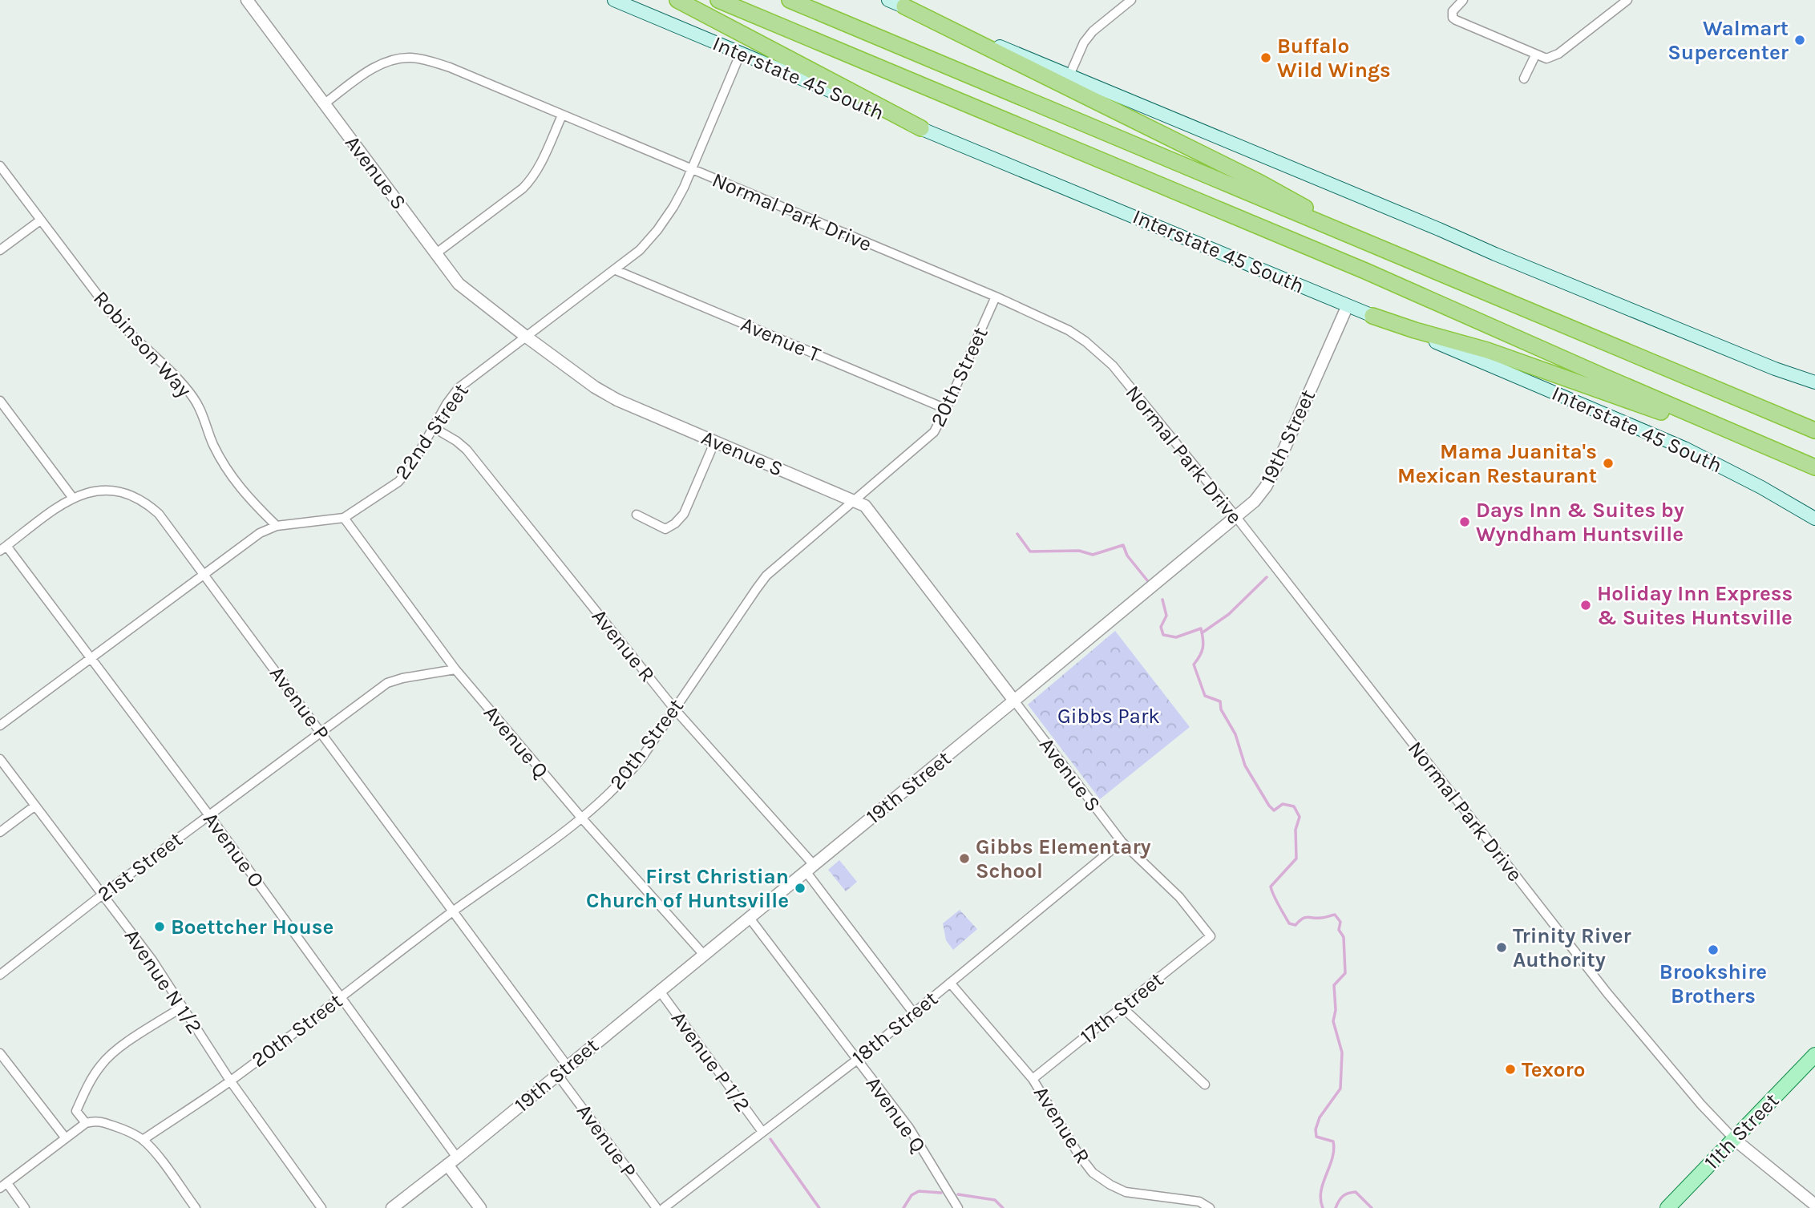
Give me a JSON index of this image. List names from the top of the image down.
{
  "streets": {
    "main road": ["Interstate 45 South", "11th Street"],
    "street": [
      "Avenue S",
      "Normal Park Drive",
      "Avenue T",
      "Robinson Way",
      "20th Street",
      "22nd Street",
      "19th Street",
      "Avenue R",
      "Avenue P",
      "Avenue Q",
      "Avenue O",
      "21st Street",
      "Avenue N 1/2",
      "17th Street",
      "18th Street",
      "Avenue P 1/2"
    ]
  },
  "crossings": [
    ["Interstate 45 South", "22nd Street"],
    ["Interstate 45 South", "19th Street"],
    ["Avenue S", "Normal Park Drive"],
    ["Avenue S", "20th Street"],
    ["Avenue S", "22nd Street"],
    ["Avenue S", "19th Street"],
    ["Avenue S", "17th Street"],
    ["Avenue S", "18th Street"],
    ["Normal Park Drive", "20th Street"],
    ["Normal Park Drive", "22nd Street"],
    ["Normal Park Drive", "19th Street"],
    ["Normal Park Drive", "11th Street"],
    ["Avenue T", "20th Street"],
    ["Avenue T", "22nd Street"],
    ["Robinson Way", "22nd Street"],
    ["20th Street", "Avenue R"],
    ["20th Street", "Avenue P"],
    ["20th Street", "Avenue Q"],
    ["20th Street", "Avenue O"],
    ["20th Street", "Avenue N 1/2"],
    ["22nd Street", "Avenue R"],
    ["22nd Street", "Avenue P"],
    ["22nd Street", "Avenue Q"],
    ["22nd Street", "Avenue O"],
    ["19th Street", "Avenue R"],
    ["19th Street", "Avenue P"],
    ["19th Street", "Avenue Q"],
    ["19th Street", "Avenue O"],
    ["19th Street", "Avenue P 1/2"],
    ["Avenue R", "17th Street"],
    ["Avenue R", "18th Street"],
    ["Avenue P", "21st Street"],
    ["Avenue Q", "21st Street"],
    ["Avenue Q", "18th Street"],
    ["Avenue O", "21st Street"],
    ["21st Street", "Avenue N 1/2"],
    ["18th Street", "Avenue P 1/2"]
  ],
  "parks": ["Gibbs Park"],
  "places": [
    "Walmart Supercenter",
    "Buffalo Wild Wings",
    "Mama Juanita's Mexican Restaurant",
    "Days Inn & Suites by Wyndham Huntsville",
    "Holiday Inn Express & Suites Huntsville",
    "Gibbs Elementary School",
    "First Christian Church of Huntsville",
    "Boettcher House",
    "Trinity River Authority",
    "Brookshire Brothers",
    "Texoro"
  ]
}
